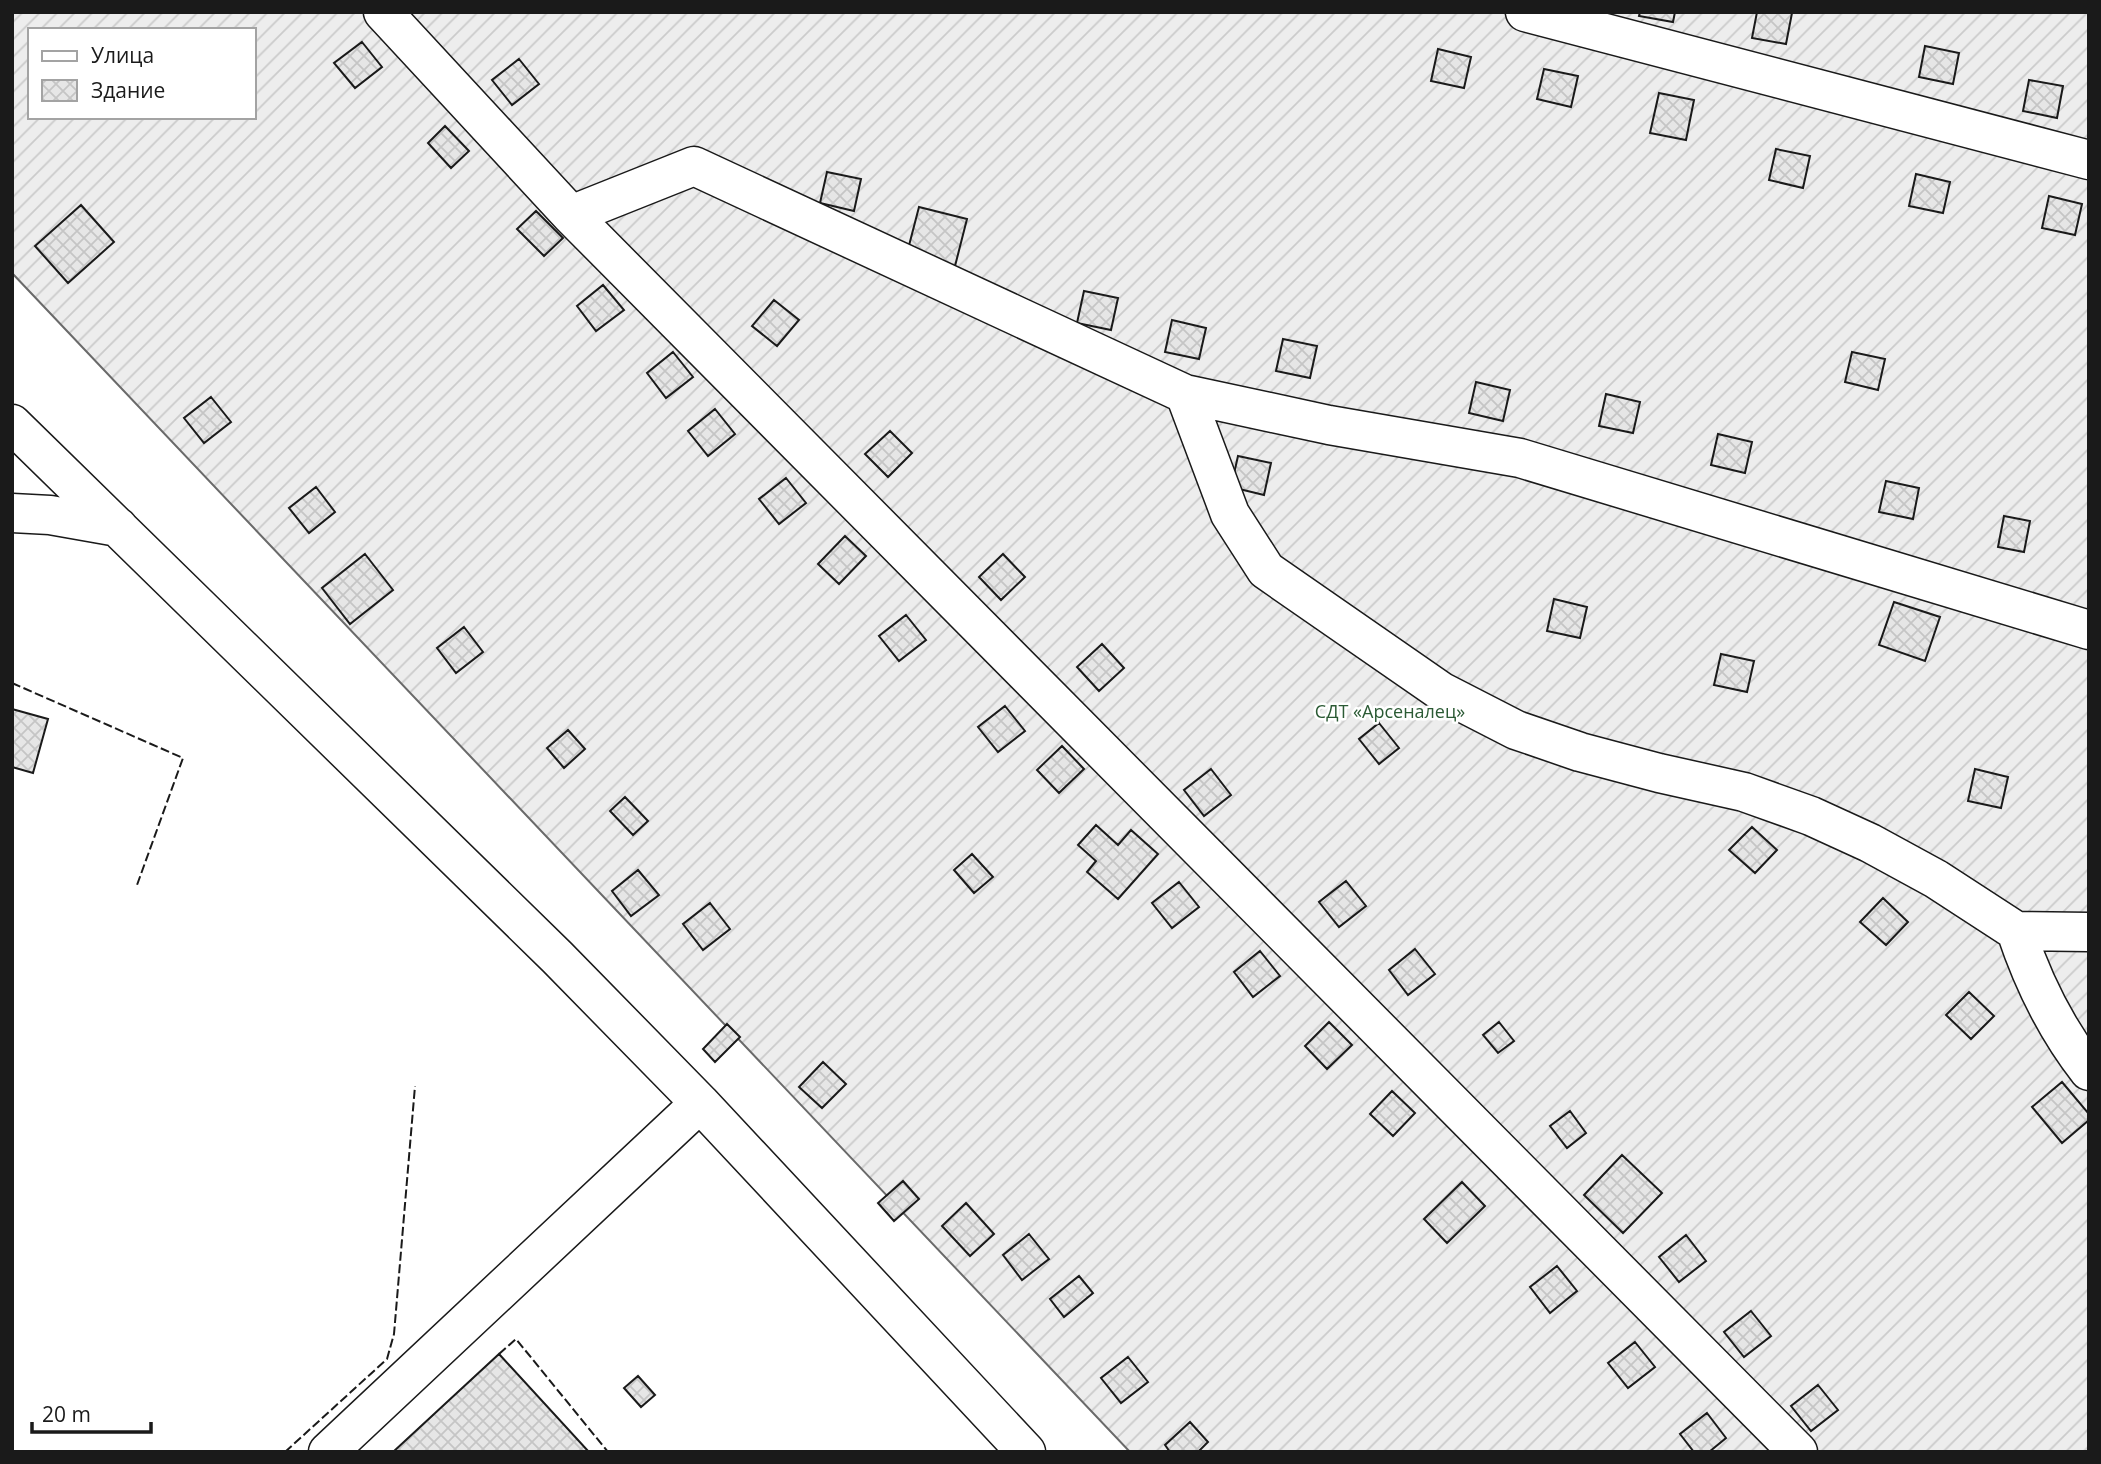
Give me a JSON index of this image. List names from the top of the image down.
{
  "parks": ["СДТ «Арсеналец»"],
  "legend": ["Улица", "Здание"],
  "scale_bar": "20 m"
}
